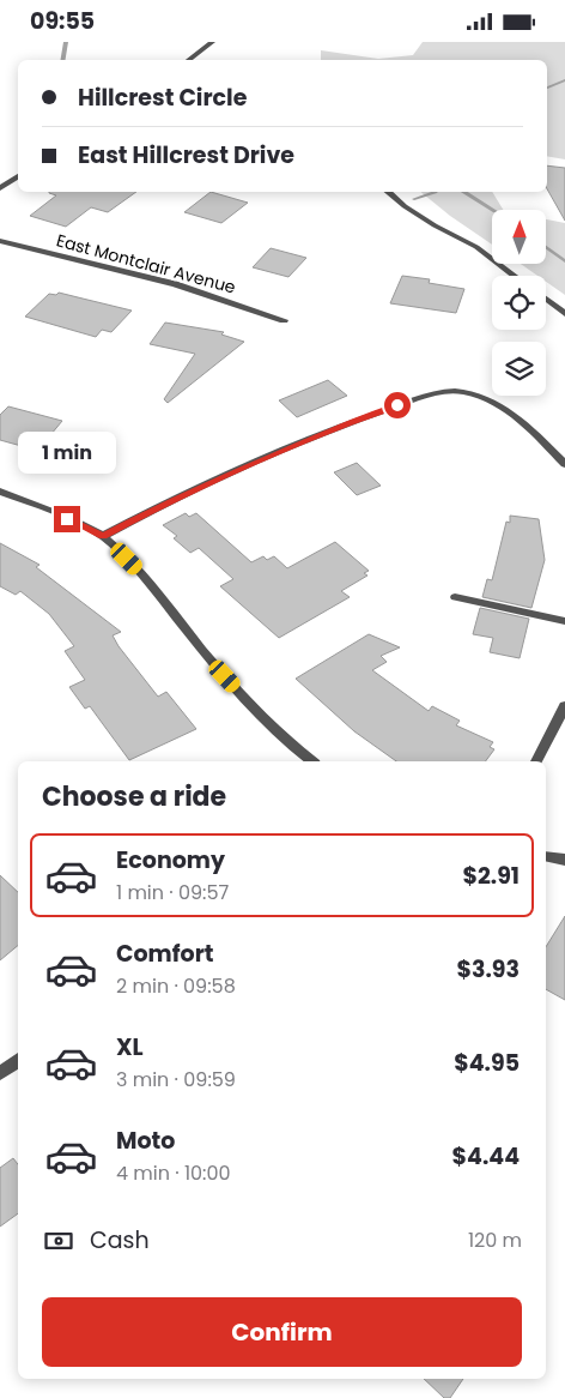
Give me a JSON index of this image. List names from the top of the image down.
{
  "streets": {
    "street": ["East Montclair Avenue"]
  },
  "north": "top",
  "page": {
    "status": "09:55",
    "banner": ["Hillcrest Circle", "East Hillcrest Drive"],
    "bubble": "1 min",
    "heading": "Choose a ride",
    "list": [
      {
        "name": "Economy",
        "note": "1 min · 09:57",
        "value": "$2.91"
      },
      {
        "name": "Comfort",
        "note": "2 min · 09:58",
        "value": "$3.93"
      },
      {
        "name": "XL",
        "note": "3 min · 09:59",
        "value": "$4.95"
      },
      {
        "name": "Moto",
        "note": "4 min · 10:00",
        "value": "$4.44"
      }
    ],
    "pay": ["Cash", "120 m"],
    "buttons": "Confirm"
  }
}
